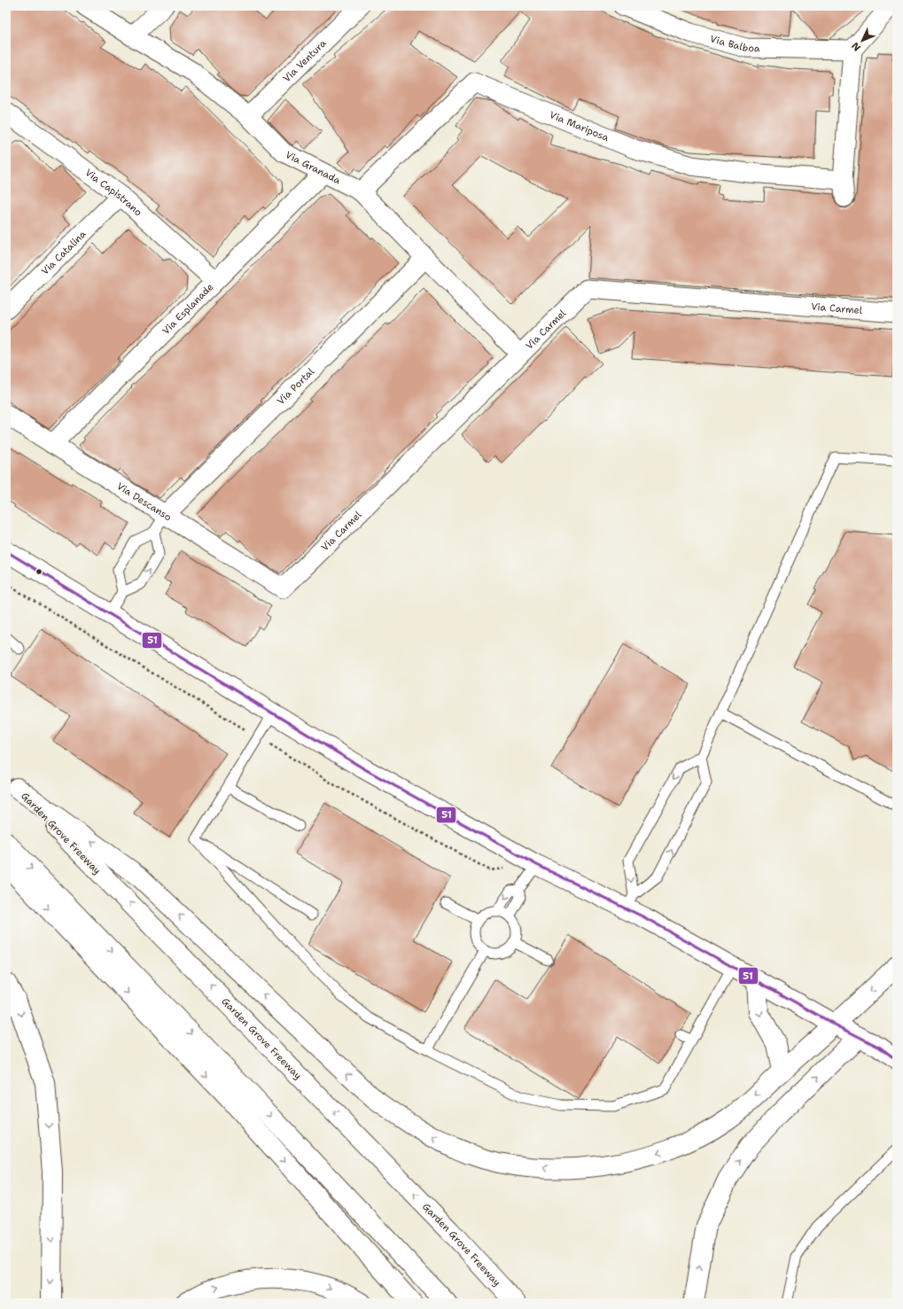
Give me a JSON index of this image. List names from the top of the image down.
{
  "streets": {
    "main road": ["Garden Grove Freeway"],
    "street": [
      "Via Balboa",
      "Via Ventura",
      "Via Mariposa",
      "Via Granada",
      "Via Capistrano",
      "Via Catalina",
      "Via Esplanade",
      "Via Carmel",
      "Via Portal",
      "Via Descanso"
    ]
  },
  "crossings": [
    ["Via Balboa", "Via Mariposa"],
    ["Via Ventura", "Via Granada"],
    ["Via Mariposa", "Via Granada"],
    ["Via Granada", "Via Esplanade"],
    ["Via Granada", "Via Carmel"],
    ["Via Granada", "Via Portal"],
    ["Via Capistrano", "Via Catalina"],
    ["Via Capistrano", "Via Esplanade"],
    ["Via Esplanade", "Via Descanso"],
    ["Via Carmel", "Via Descanso"],
    ["Via Portal", "Via Descanso"]
  ],
  "lines": ["transit line 51"],
  "north": "bottom left"
}
